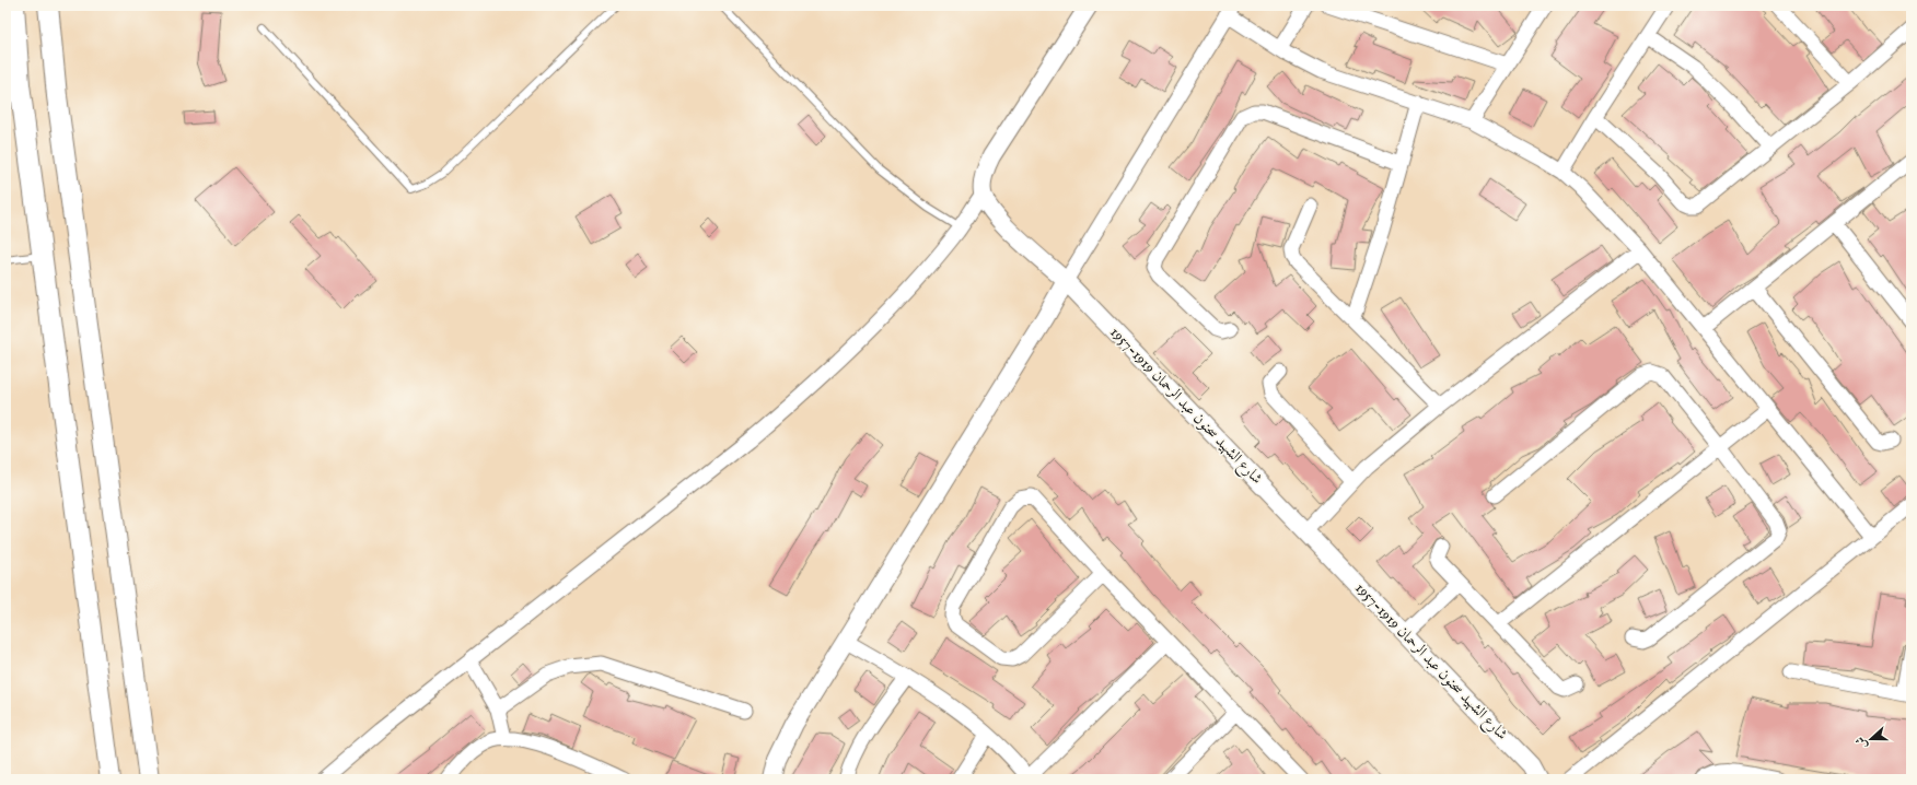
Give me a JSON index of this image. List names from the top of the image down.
{
  "streets": {
    "street": ["شارع الشهيد سحنون عبد الرحمان 1919-1957"]
  },
  "north": "left"
}
